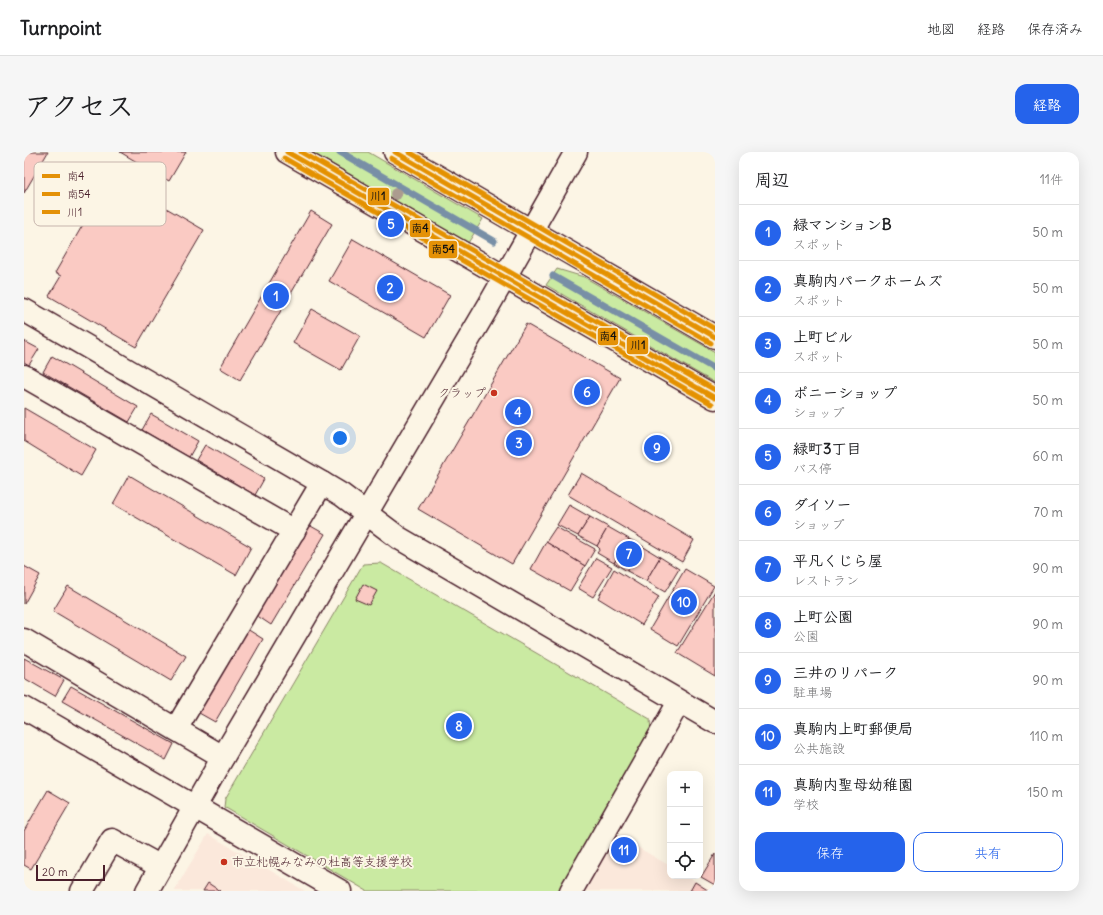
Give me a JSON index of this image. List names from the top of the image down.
{
  "places": ["クラップ", "市立札幌みなみの杜高等支援学校"],
  "lines": ["transit line 南4", "transit line 川1", "transit line 南54"],
  "legend": ["南4", "南54", "川1"],
  "scale_bar": "20 m",
  "page": {
    "header": "Turnpoint",
    "nav": ["地図", "経路", "保存済み"],
    "title": "アクセス",
    "buttons": [
      "経路",
      ["保存", "共有"]
    ],
    "heading": ["周辺", "11件"],
    "list": [
      {
        "mark": "1",
        "name": "緑マンションB",
        "note": "スポット",
        "value": "50 m"
      },
      {
        "mark": "2",
        "name": "真駒内パークホームズ",
        "note": "スポット",
        "value": "50 m"
      },
      {
        "mark": "3",
        "name": "上町ビル",
        "note": "スポット",
        "value": "50 m"
      },
      {
        "mark": "4",
        "name": "ポニーショップ",
        "note": "ショップ",
        "value": "50 m"
      },
      {
        "mark": "5",
        "name": "緑町3丁目",
        "note": "バス停",
        "value": "60 m"
      },
      {
        "mark": "6",
        "name": "ダイソー",
        "note": "ショップ",
        "value": "70 m"
      },
      {
        "mark": "7",
        "name": "平凡くじら屋",
        "note": "レストラン",
        "value": "90 m"
      },
      {
        "mark": "8",
        "name": "上町公園",
        "note": "公園",
        "value": "90 m"
      },
      {
        "mark": "9",
        "name": "三井のリパーク",
        "note": "駐車場",
        "value": "90 m"
      },
      {
        "mark": "10",
        "name": "真駒内上町郵便局",
        "note": "公共施設",
        "value": "110 m"
      },
      {
        "mark": "11",
        "name": "真駒内聖母幼稚園",
        "note": "学校",
        "value": "150 m"
      }
    ],
    "pins": [
      "5",
      "2",
      "1",
      "6",
      "4",
      "3",
      "9",
      "7",
      "10",
      "8",
      "11"
    ],
    "map_buttons": ["+", "−"],
    "scale": "20 m"
  }
}
